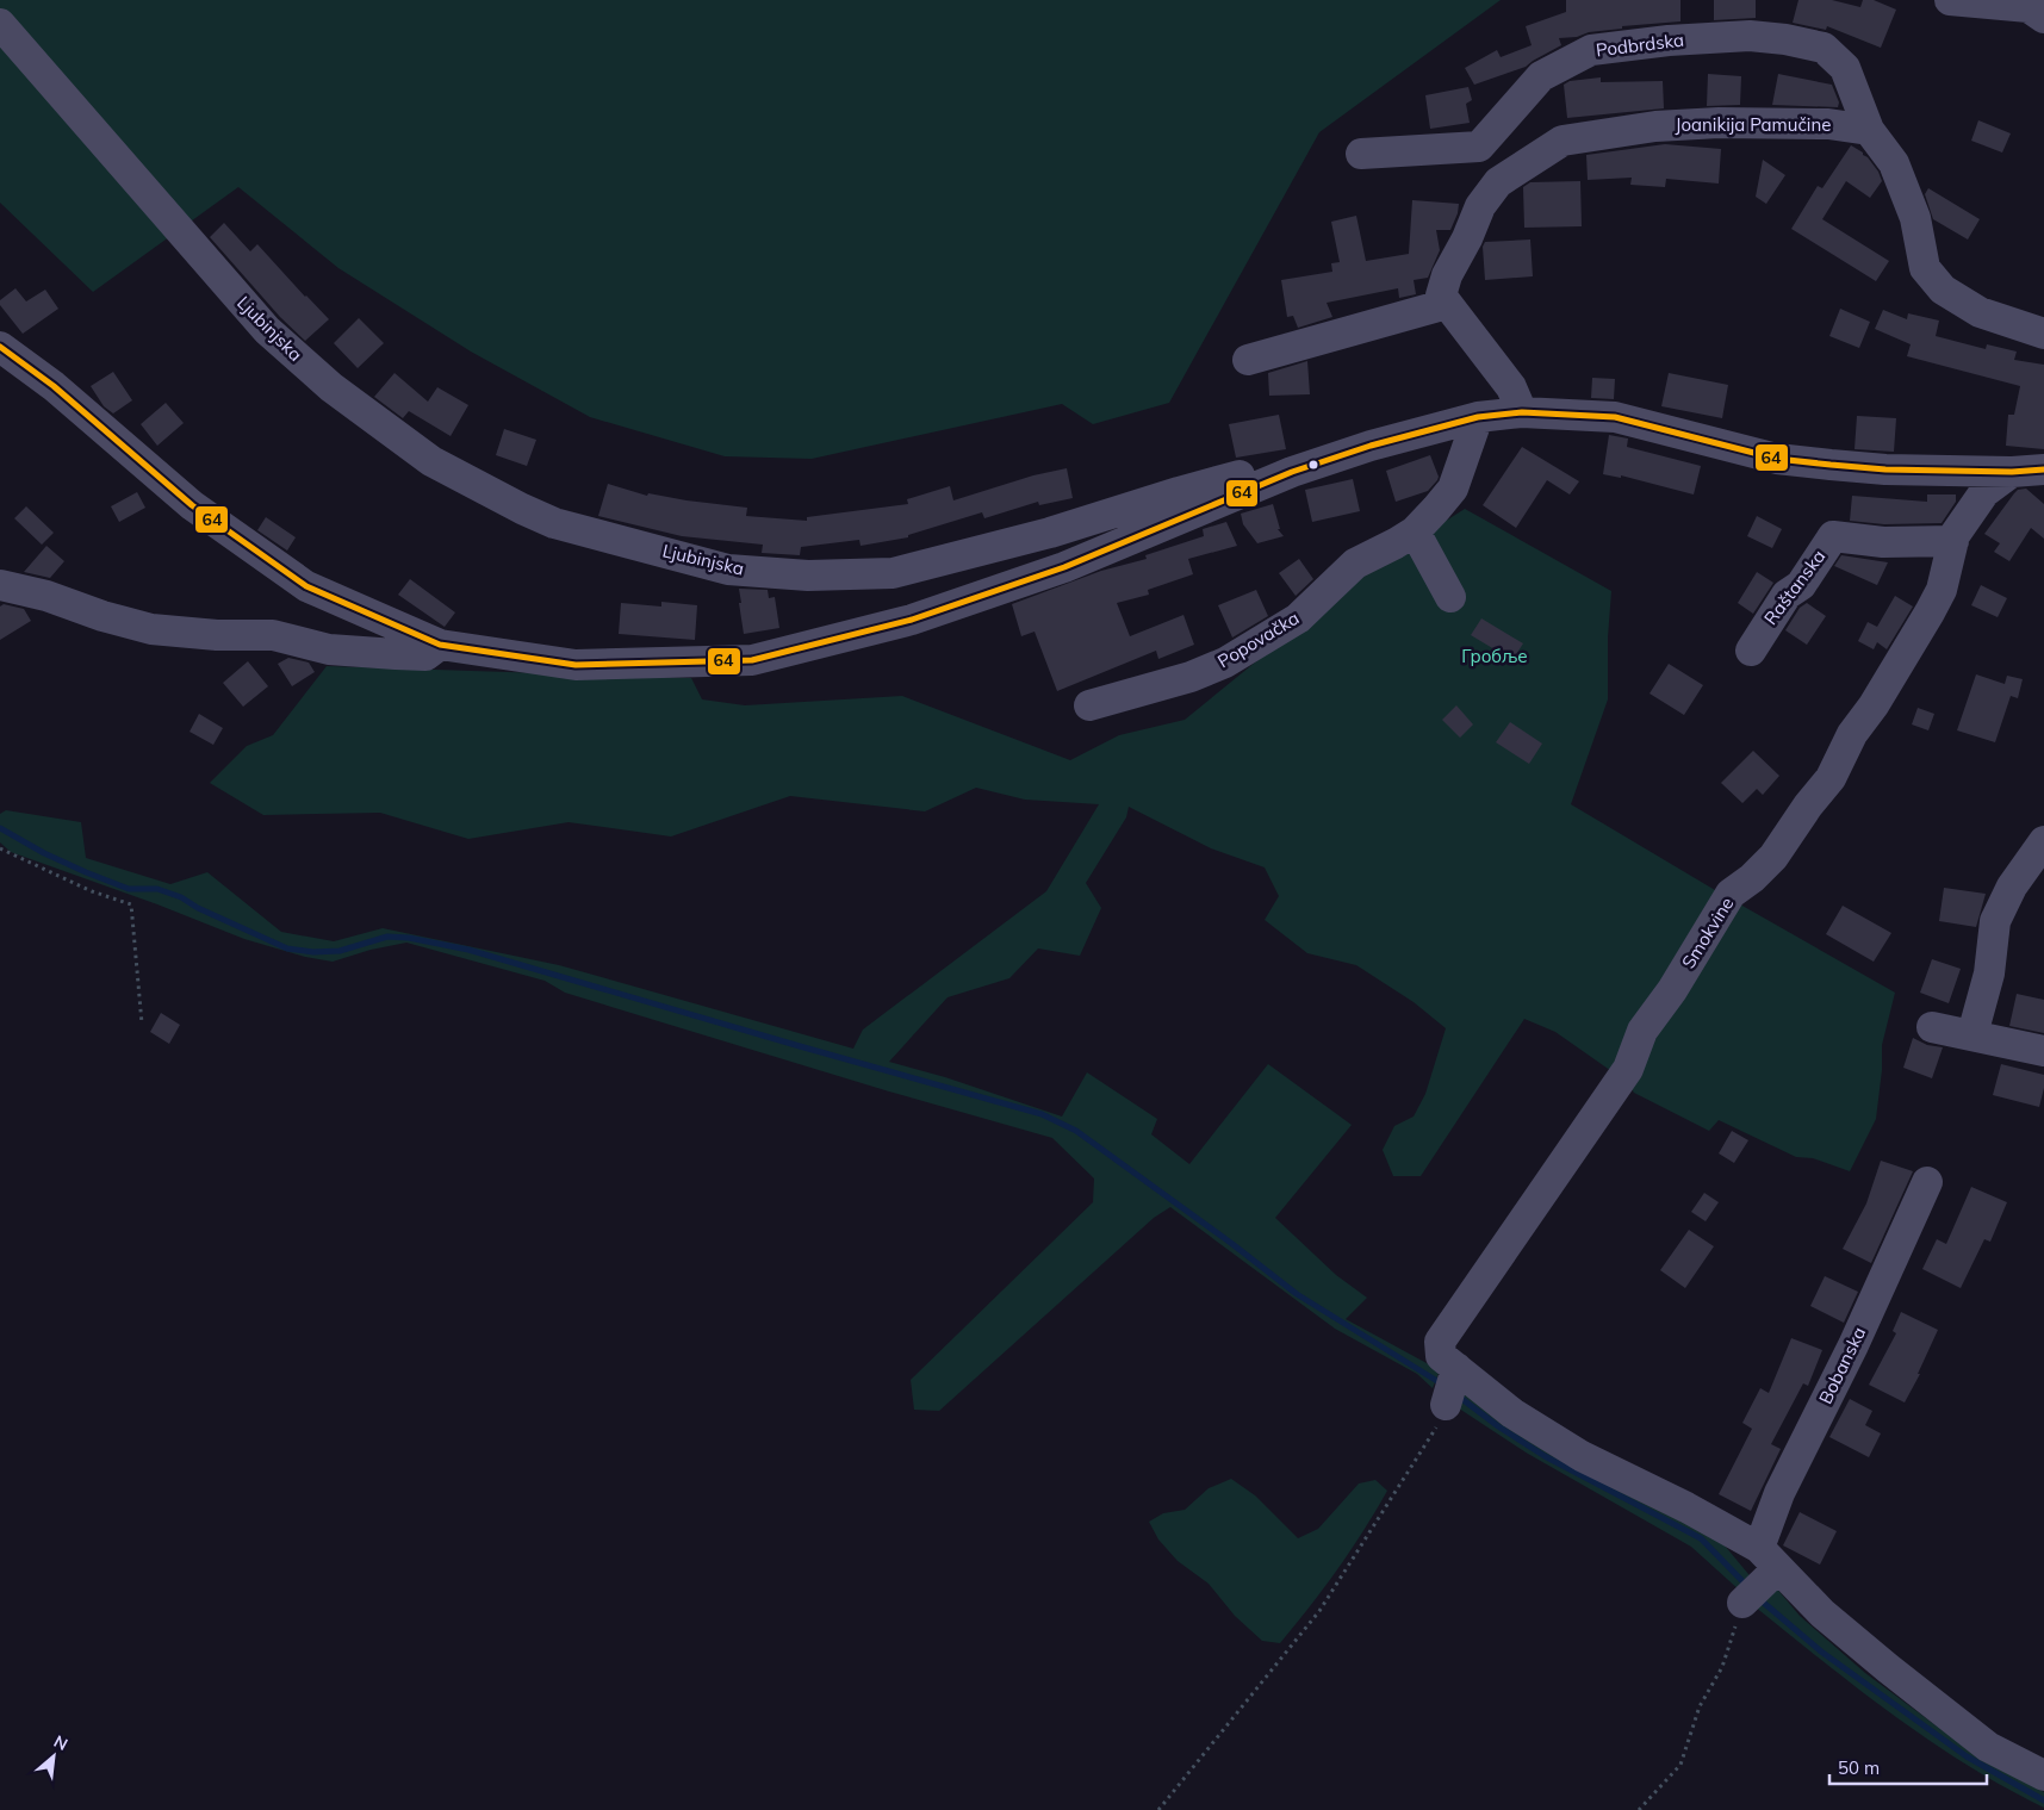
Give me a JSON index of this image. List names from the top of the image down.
{
  "streets": {
    "street": [
      "Podbrdska",
      "Joanikija Pamučine",
      "Ljubinjska",
      "Raštanska",
      "Popovačka",
      "Smokvine",
      "Bobanska"
    ]
  },
  "crossings": [
    ["Podbrdska", "Joanikija Pamučine"],
    ["Raštanska", "Smokvine"]
  ],
  "parks": ["Гробље"],
  "lines": ["transit line 64"],
  "scale_bar": "50 m",
  "north": "top right"
}
